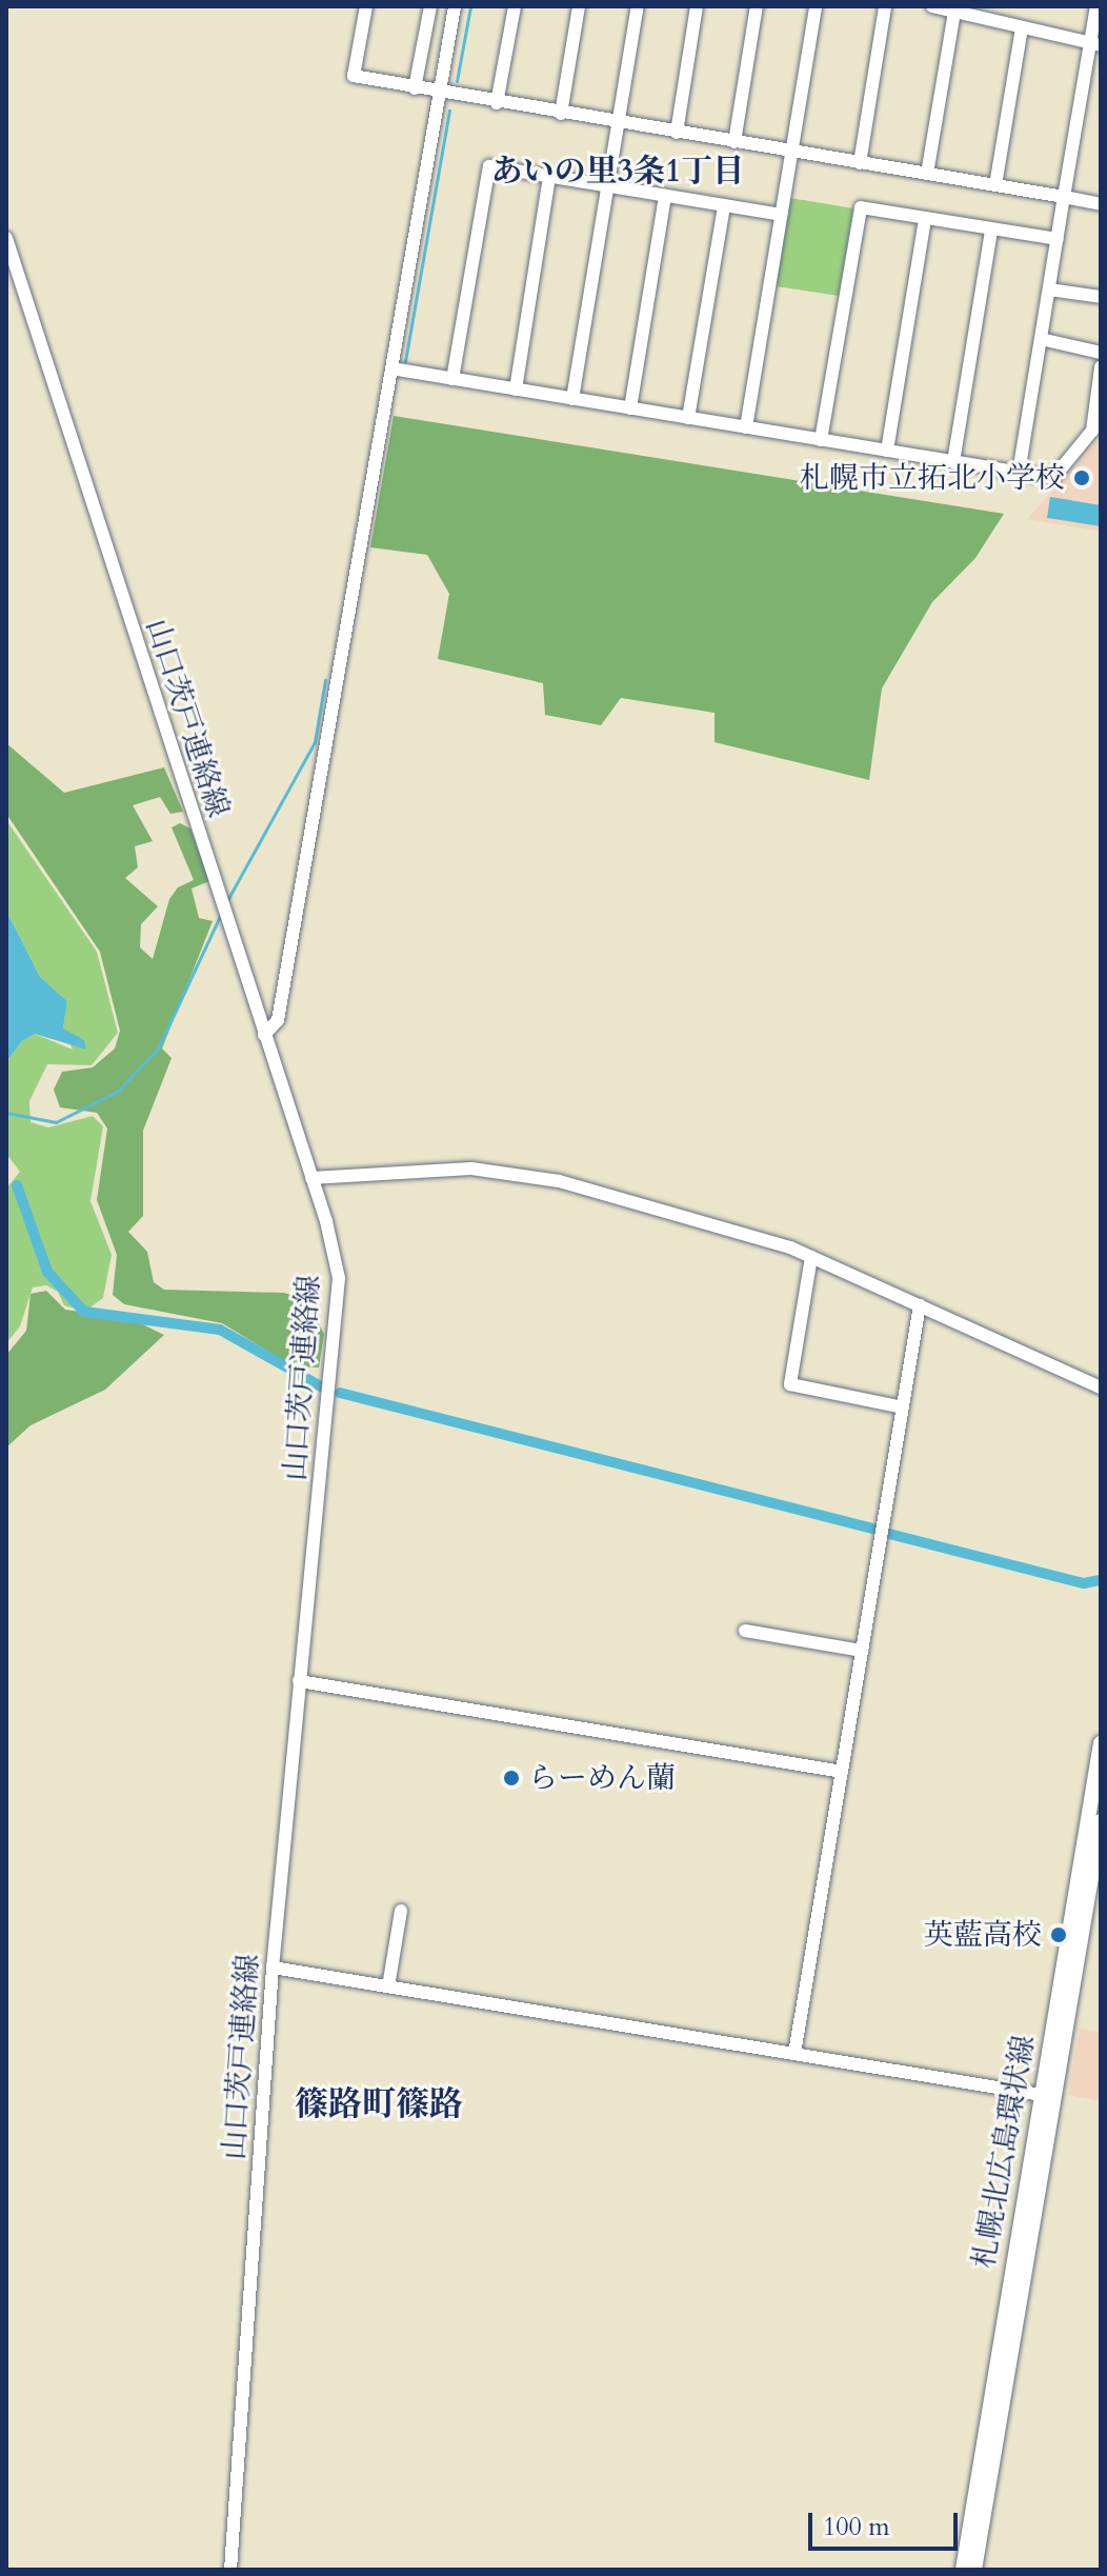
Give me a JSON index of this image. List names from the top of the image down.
{
  "streets": {
    "main road": ["札幌北広島環状線"],
    "street": ["山口茨戸連絡線"]
  },
  "districts": ["あいの里3条1丁目", "篠路町篠路"],
  "places": ["札幌市立拓北小学校", "らーめん蘭", "英藍高校"],
  "scale_bar": "100 m"
}
